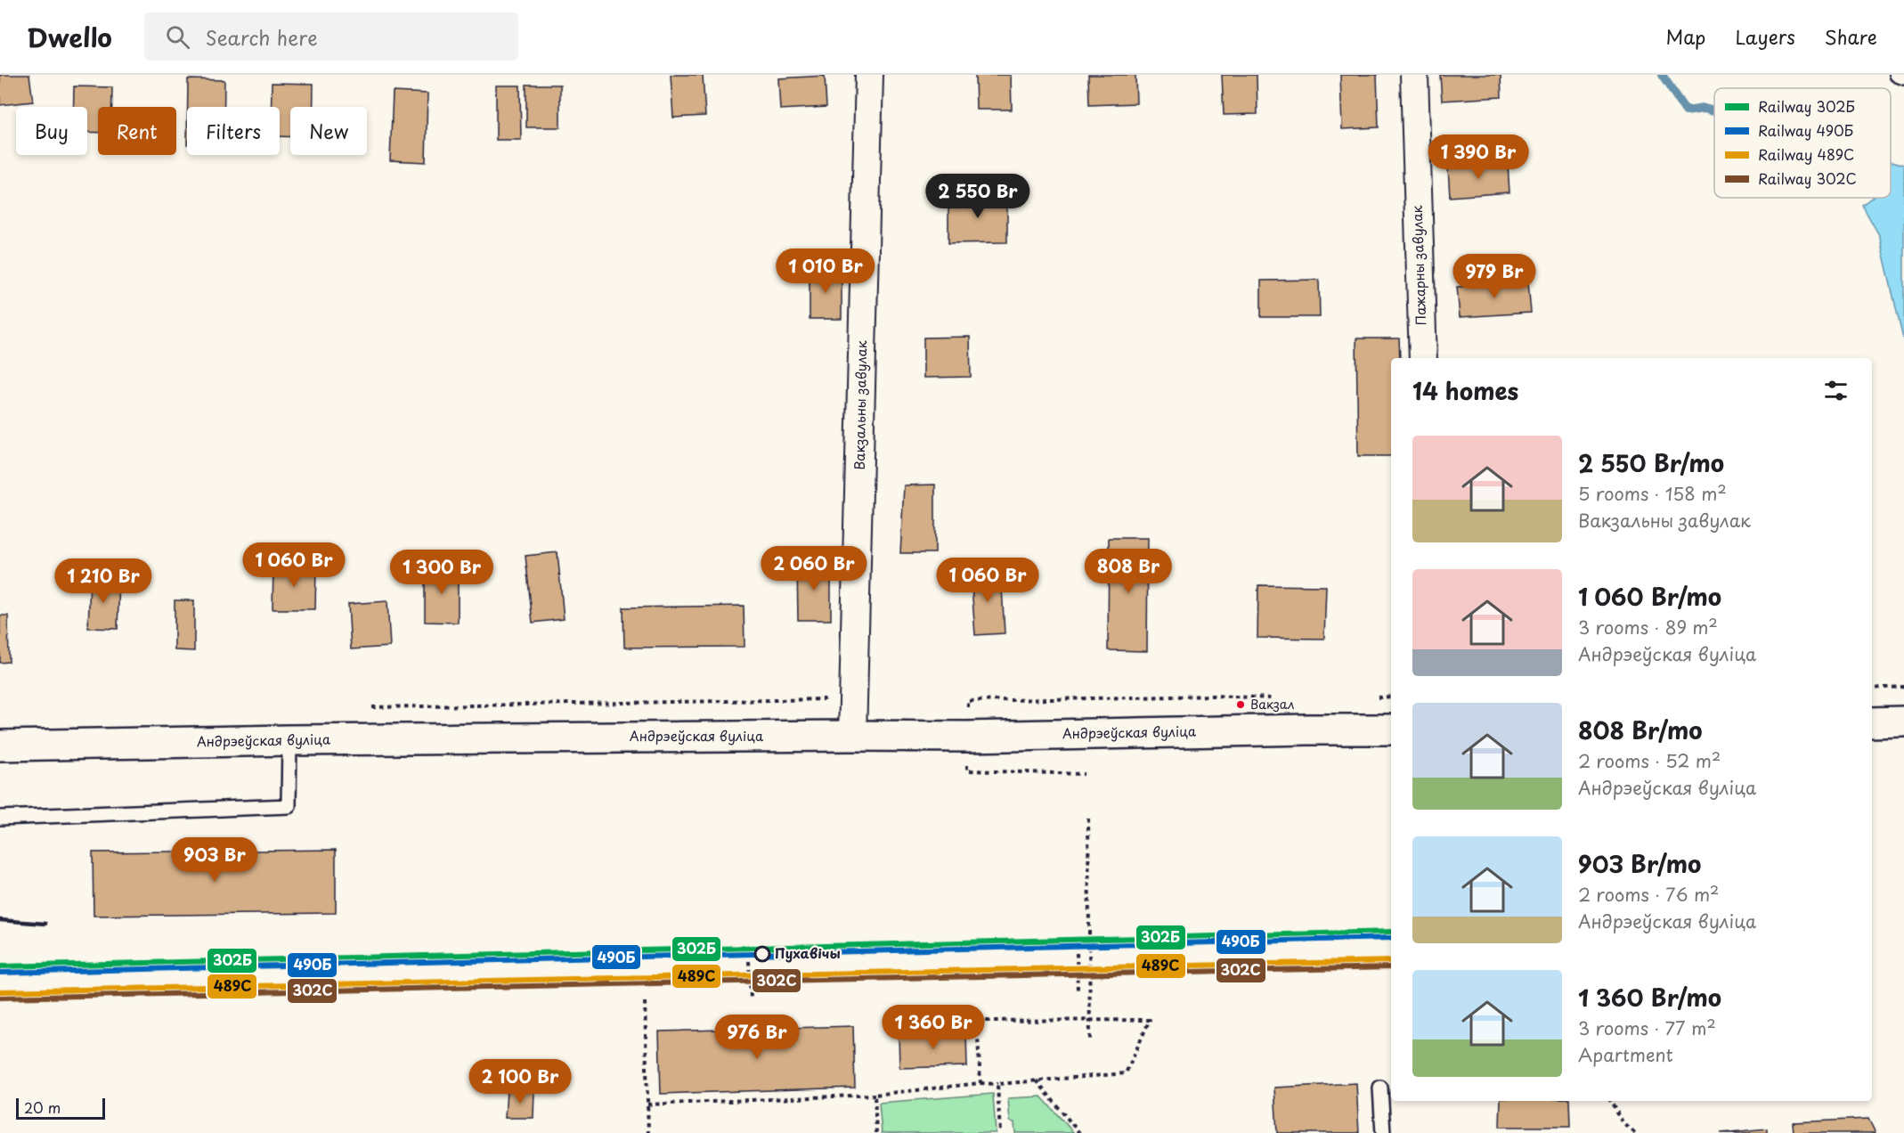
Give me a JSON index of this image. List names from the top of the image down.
{
  "streets": {
    "main road": ["Андрэеўская вуліца"],
    "street": ["Пажарны завулак", "Вакзальны завулак"]
  },
  "crossings": [
    ["Вакзальны завулак", "Андрэеўская вуліца"]
  ],
  "places": ["Вакзал", "Пухавічы"],
  "lines": [
    "rail line 302Б",
    "rail line 490Б",
    "rail line 489С",
    "rail line 302С"
  ],
  "legend": [
    "Railway 302Б",
    "Railway 490Б",
    "Railway 489С",
    "Railway 302С"
  ],
  "scale_bar": "20 m",
  "page": {
    "header": "Dwello",
    "search": "Search here",
    "nav": ["Map", "Layers", "Share"],
    "chip": [
      "Buy",
      "Rent",
      "Filters",
      "New"
    ],
    "price": [
      "1 390 Br",
      "2 550 Br",
      "1 010 Br",
      "979 Br",
      "1 060 Br",
      "2 060 Br",
      "808 Br",
      "1 300 Br",
      "1 060 Br",
      "1 210 Br",
      "903 Br",
      "1 360 Br",
      "976 Br",
      "2 100 Br"
    ],
    "heading": "14 homes",
    "list": [
      {
        "name": "2 550 Br/mo",
        "note": "5 rooms · 158 m² · Вакзальны завулак"
      },
      {
        "name": "1 060 Br/mo",
        "note": "3 rooms · 89 m² · Андрэеўская вуліца"
      },
      {
        "name": "808 Br/mo",
        "note": "2 rooms · 52 m² · Андрэеўская вуліца"
      },
      {
        "name": "903 Br/mo",
        "note": "2 rooms · 76 m² · Андрэеўская вуліца"
      },
      {
        "name": "1 360 Br/mo",
        "note": "3 rooms · 77 m² · Apartment"
      }
    ],
    "scale": "20 m"
  }
}
